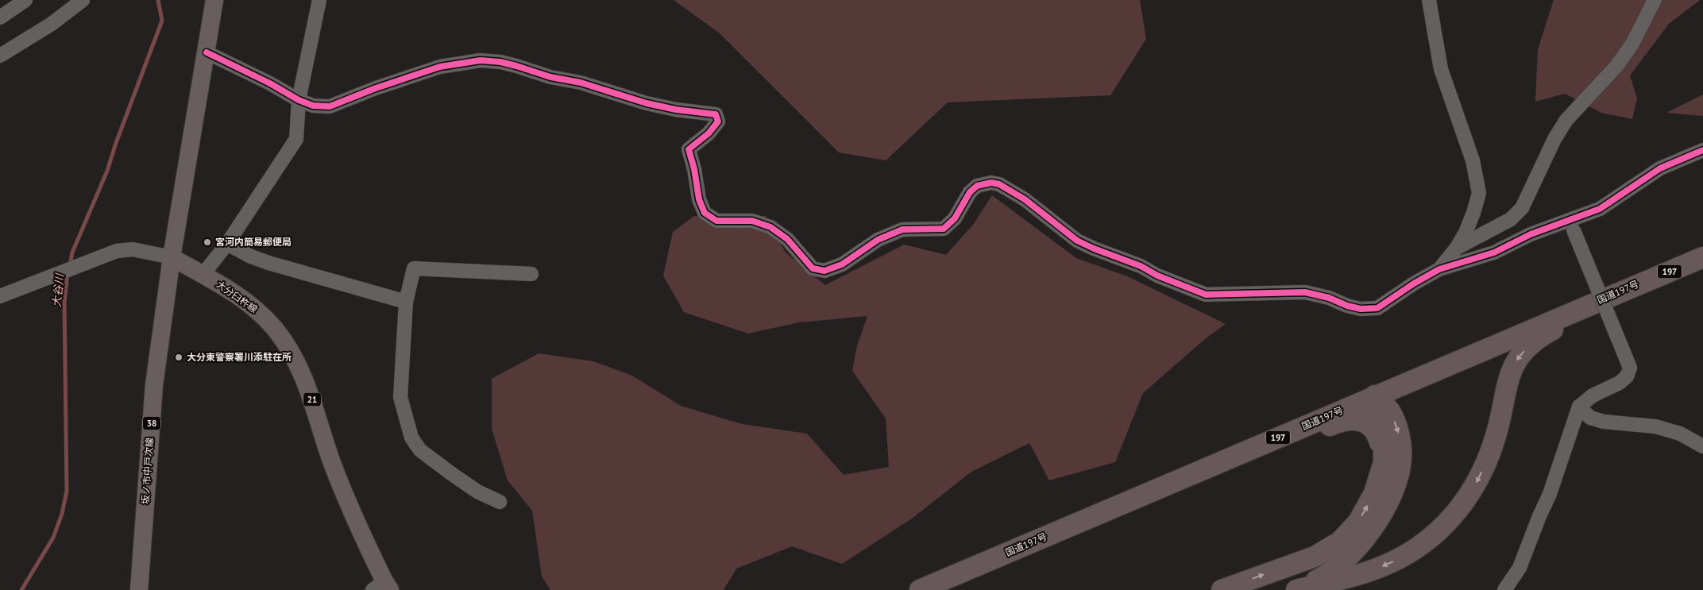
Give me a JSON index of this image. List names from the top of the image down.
{
  "streets": {
    "highway": ["197", "国道197号"],
    "main road": [
      "大分臼杵線",
      "21",
      "38",
      "坂ノ市中戸次線"
    ]
  },
  "crossings": [
    ["大分臼杵線", "坂ノ市中戸次線"]
  ],
  "water": ["大谷川"],
  "places": ["宮河内簡易郵便局", "大分東警察署川添駐在所"]
}
